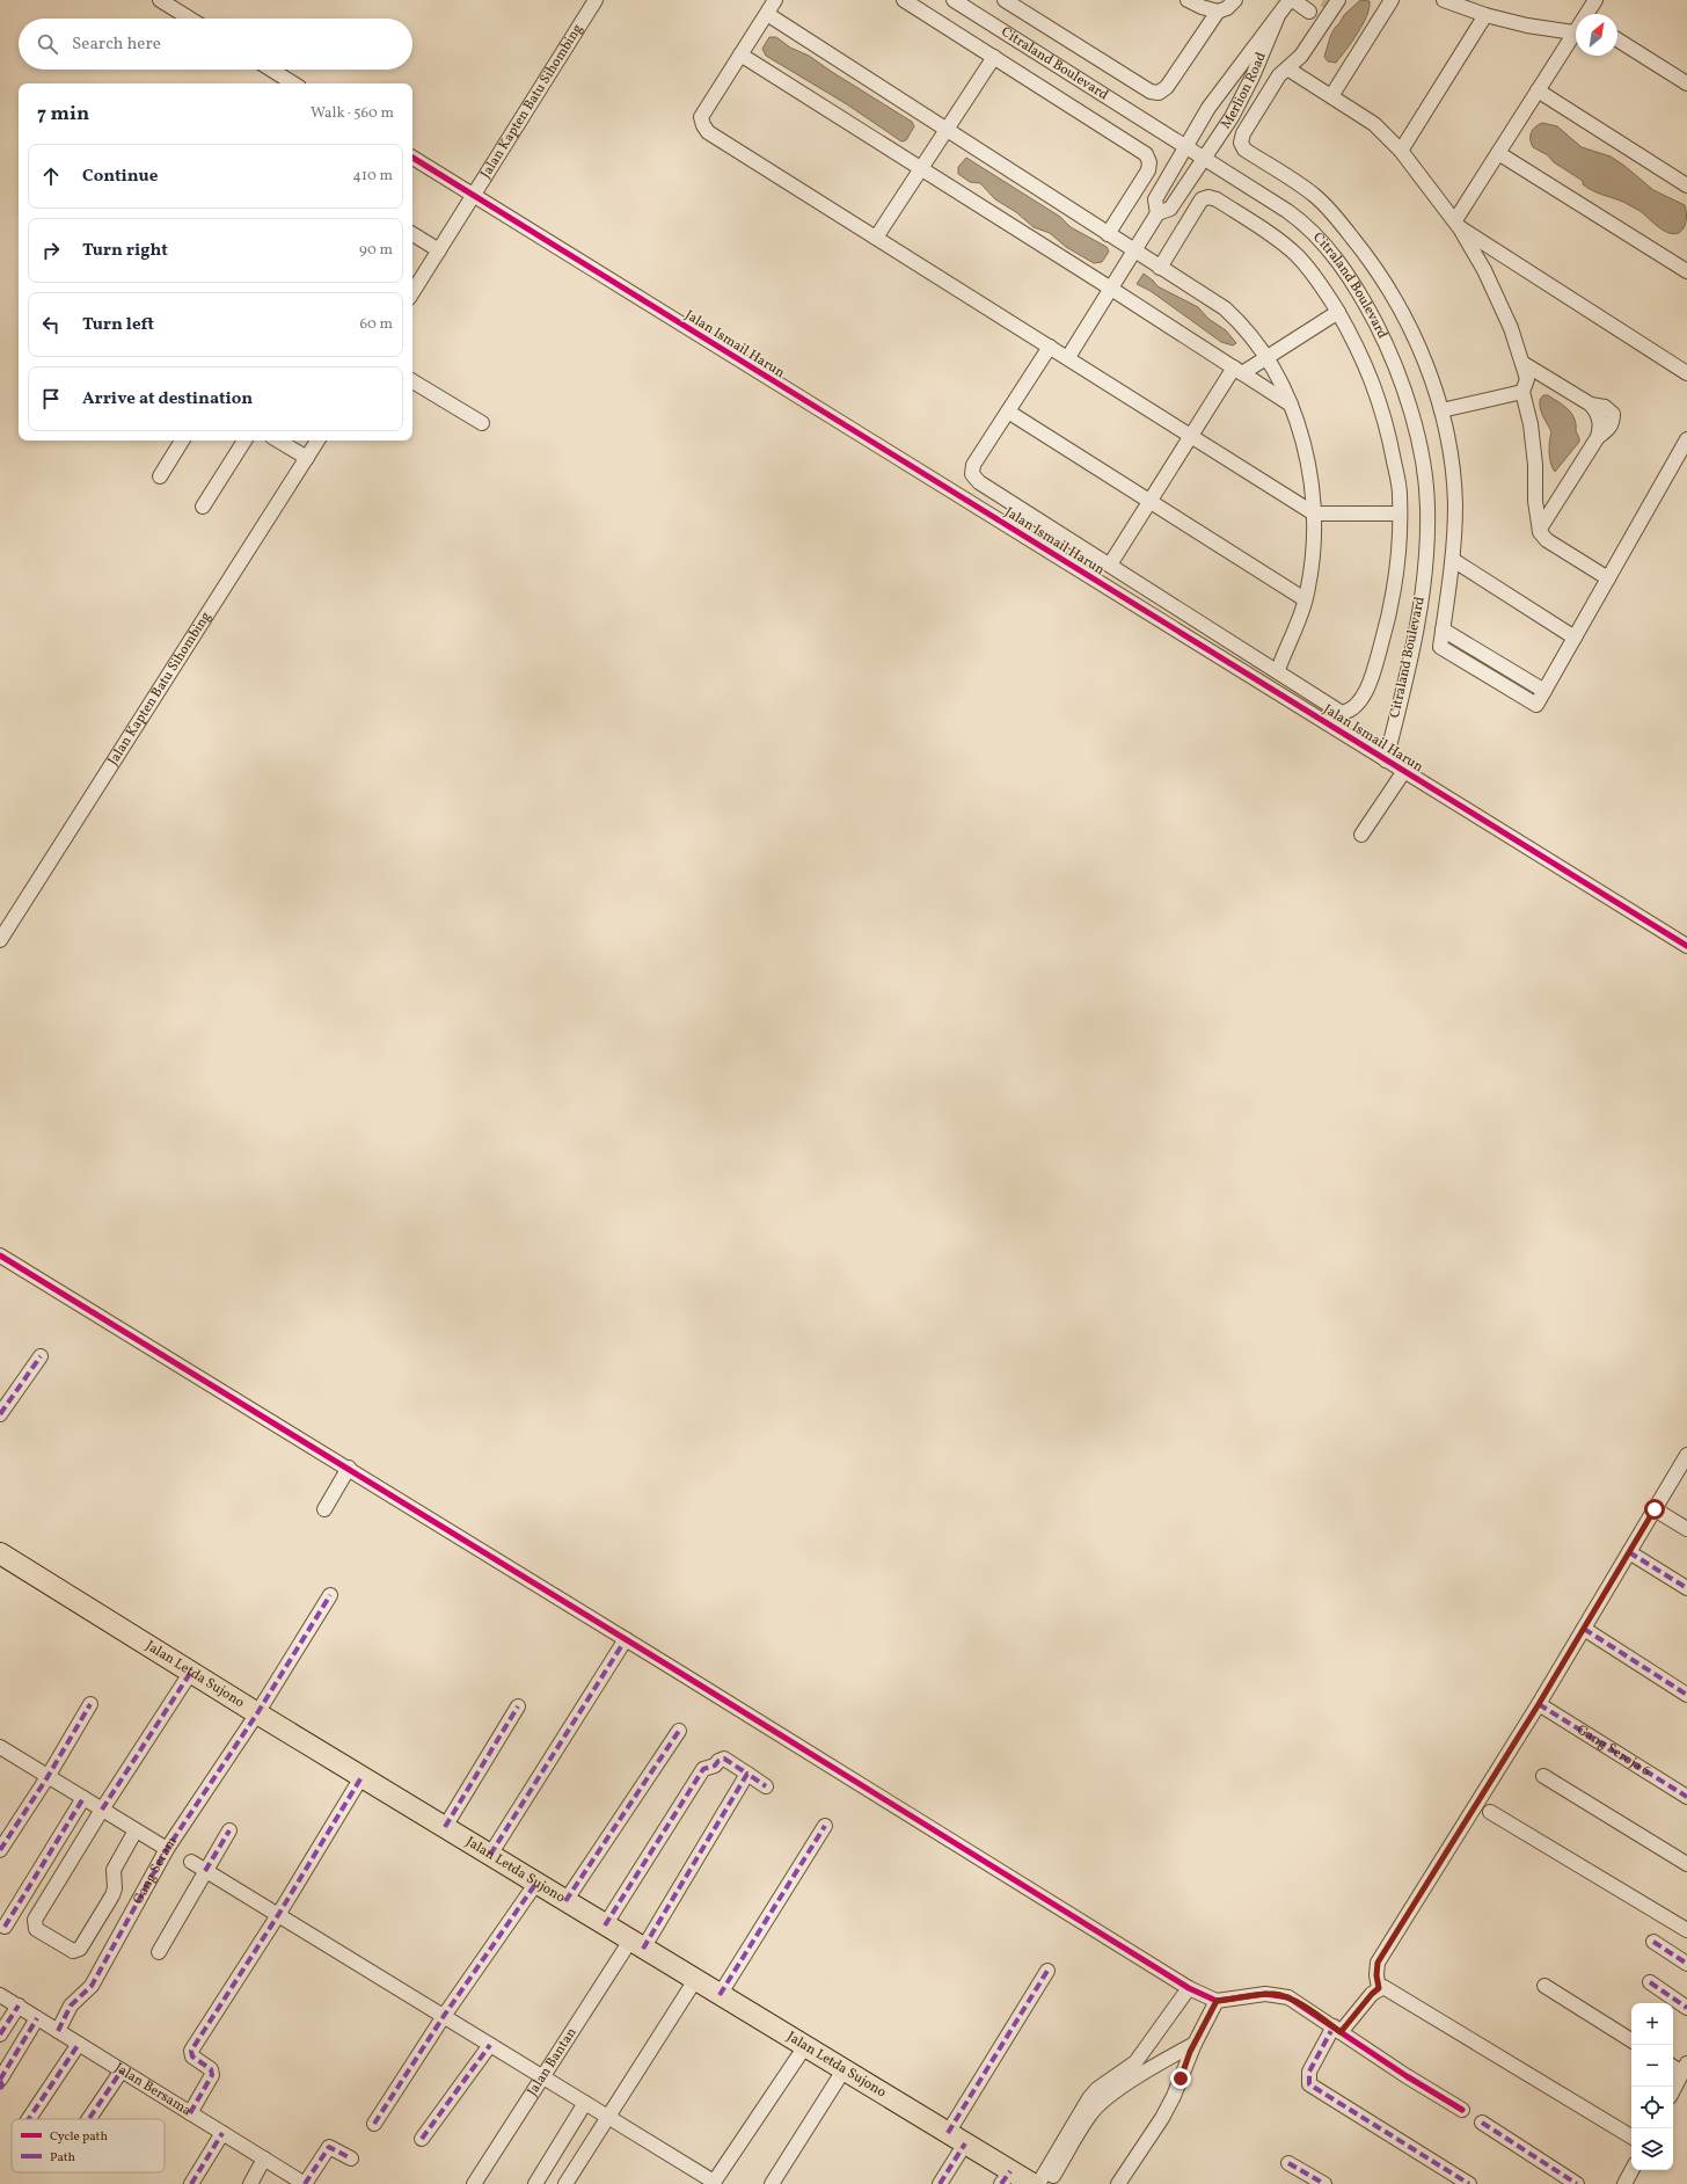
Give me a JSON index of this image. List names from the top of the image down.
{
  "streets": {
    "highway": ["Jalan Letda Sujono"],
    "street": [
      "Citraland Boulevard",
      "Merlion Road",
      "Jalan Kapten Batu Sihombing",
      "Jalan Ismail Harun",
      "Gang Seroja 6",
      "Gang Seram",
      "Jalan Bantan",
      "Jalan Bersama"
    ]
  },
  "crossings": [
    ["Citraland Boulevard", "Merlion Road"],
    ["Citraland Boulevard", "Jalan Ismail Harun"],
    ["Jalan Kapten Batu Sihombing", "Jalan Ismail Harun"],
    ["Jalan Letda Sujono", "Gang Seram"],
    ["Jalan Letda Sujono", "Jalan Bantan"],
    ["Gang Seram", "Jalan Bersama"]
  ],
  "legend": ["Cycle path", "Path"],
  "north": "top right",
  "page": {
    "search": "Search here",
    "heading": ["7 min", "Walk · 560 m"],
    "list": [
      ["Continue", "410 m"],
      ["Turn right", "90 m"],
      ["Turn left", "60 m"],
      "Arrive at destination"
    ],
    "map_buttons": ["+", "−"]
  }
}
